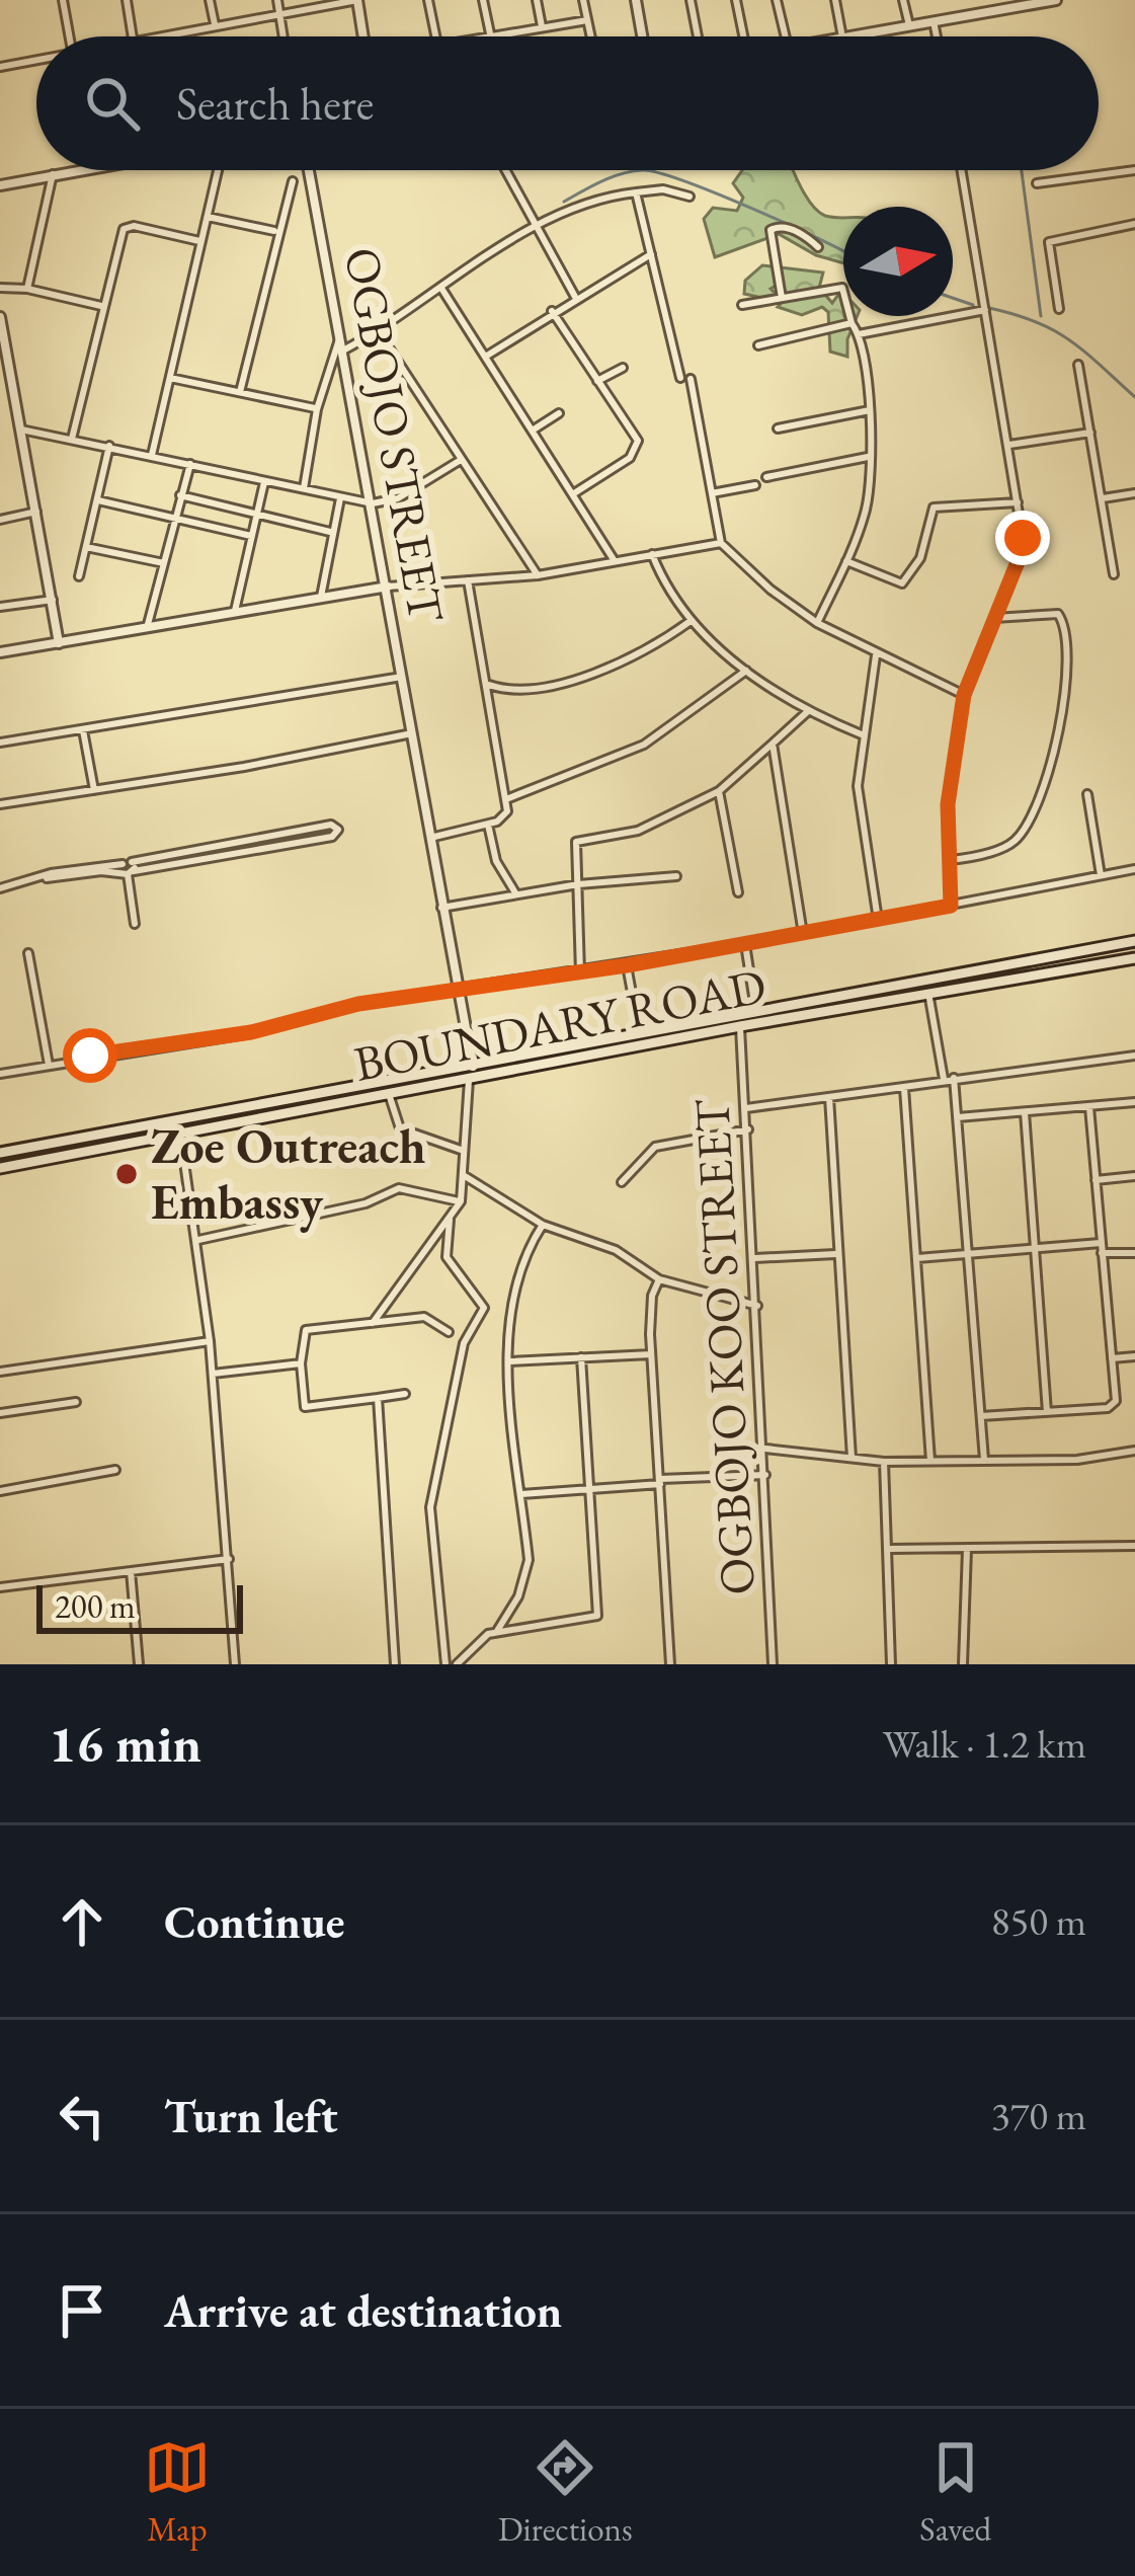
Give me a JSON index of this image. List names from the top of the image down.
{
  "streets": {
    "main road": ["BOUNDARY ROAD"],
    "street": ["OGBOJO STREET", "OGBOJO KOO STREET"]
  },
  "crossings": [
    ["OGBOJO STREET", "BOUNDARY ROAD"],
    ["BOUNDARY ROAD", "OGBOJO KOO STREET"]
  ],
  "places": ["Zoe Outreach Embassy"],
  "scale_bar": "200 m",
  "north": "right",
  "page": {
    "search": "Search here",
    "scale": "200 m",
    "heading": ["16 min", "Walk · 1.2 km"],
    "list": [
      ["Continue", "850 m"],
      ["Turn left", "370 m"],
      "Arrive at destination"
    ],
    "nav": ["Map", "Directions", "Saved"]
  }
}
